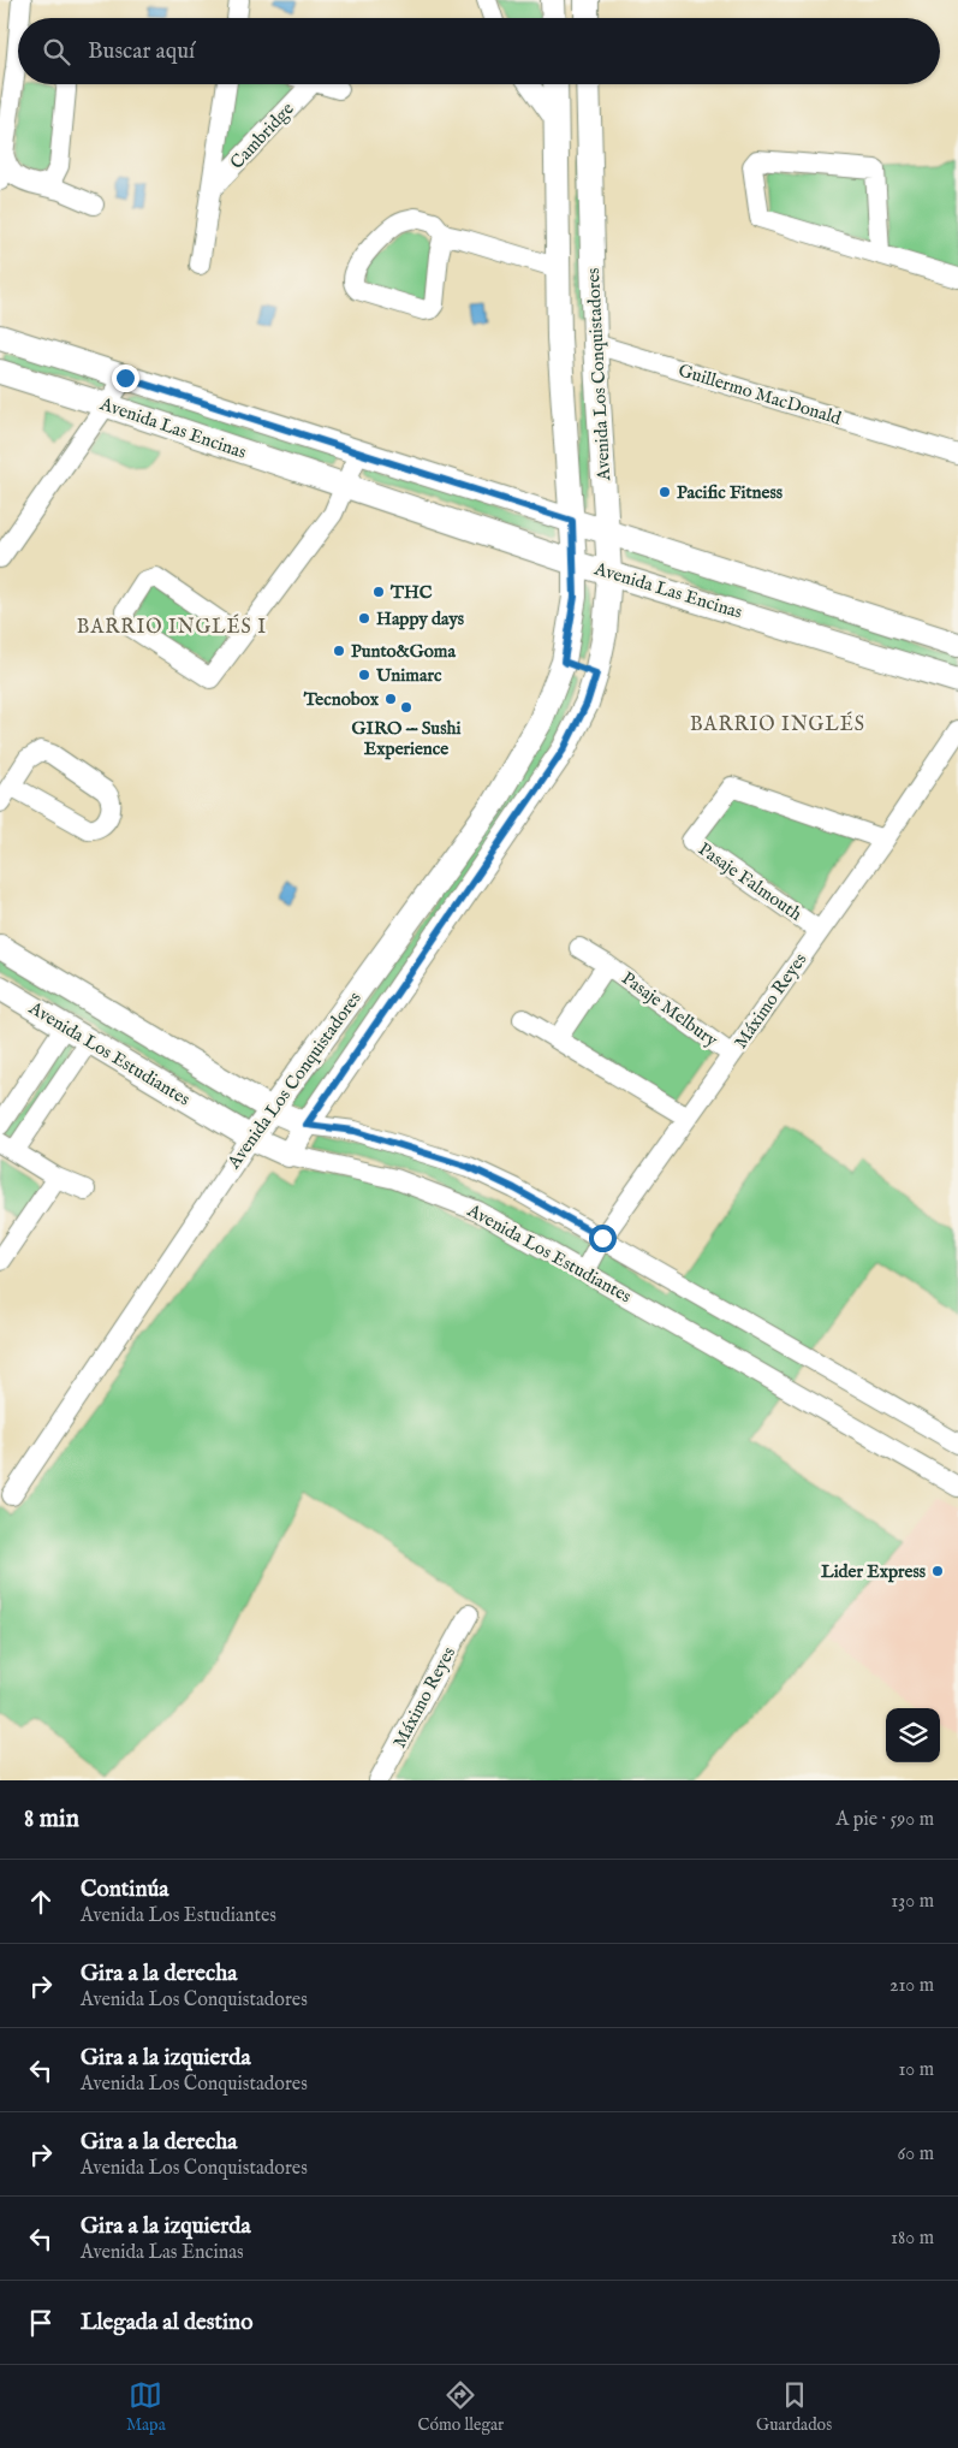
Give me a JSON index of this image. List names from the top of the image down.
{
  "streets": {
    "street": [
      "Cambridge",
      "Avenida Los Conquistadores",
      "Guillermo MacDonald",
      "Avenida Las Encinas",
      "Pasaje Falmouth",
      "Máximo Reyes",
      "Pasaje Melbury",
      "Avenida Los Estudiantes"
    ]
  },
  "crossings": [
    ["Avenida Los Conquistadores", "Guillermo MacDonald"],
    ["Avenida Los Conquistadores", "Avenida Las Encinas"],
    ["Avenida Los Conquistadores", "Avenida Los Estudiantes"],
    ["Pasaje Falmouth", "Máximo Reyes"],
    ["Máximo Reyes", "Pasaje Melbury"],
    ["Máximo Reyes", "Avenida Los Estudiantes"]
  ],
  "districts": ["BARRIO INGLÉS I", "BARRIO INGLÉS"],
  "places": [
    "Pacific Fitness",
    "THC",
    "Happy days",
    "Punto&Goma",
    "Unimarc",
    "Tecnobox",
    "GIRO — Sushi Experience",
    "Lider Express"
  ],
  "page": {
    "search": "Buscar aquí",
    "heading": ["8 min", "A pie · 590 m"],
    "list": [
      ["Continúa", "Avenida Los Estudiantes", "130 m"],
      ["Gira a la derecha", "Avenida Los Conquistadores", "210 m"],
      ["Gira a la izquierda", "Avenida Los Conquistadores", "10 m"],
      ["Gira a la derecha", "Avenida Los Conquistadores", "60 m"],
      ["Gira a la izquierda", "Avenida Las Encinas", "180 m"],
      "Llegada al destino"
    ],
    "nav": ["Mapa", "Cómo llegar", "Guardados"]
  }
}
